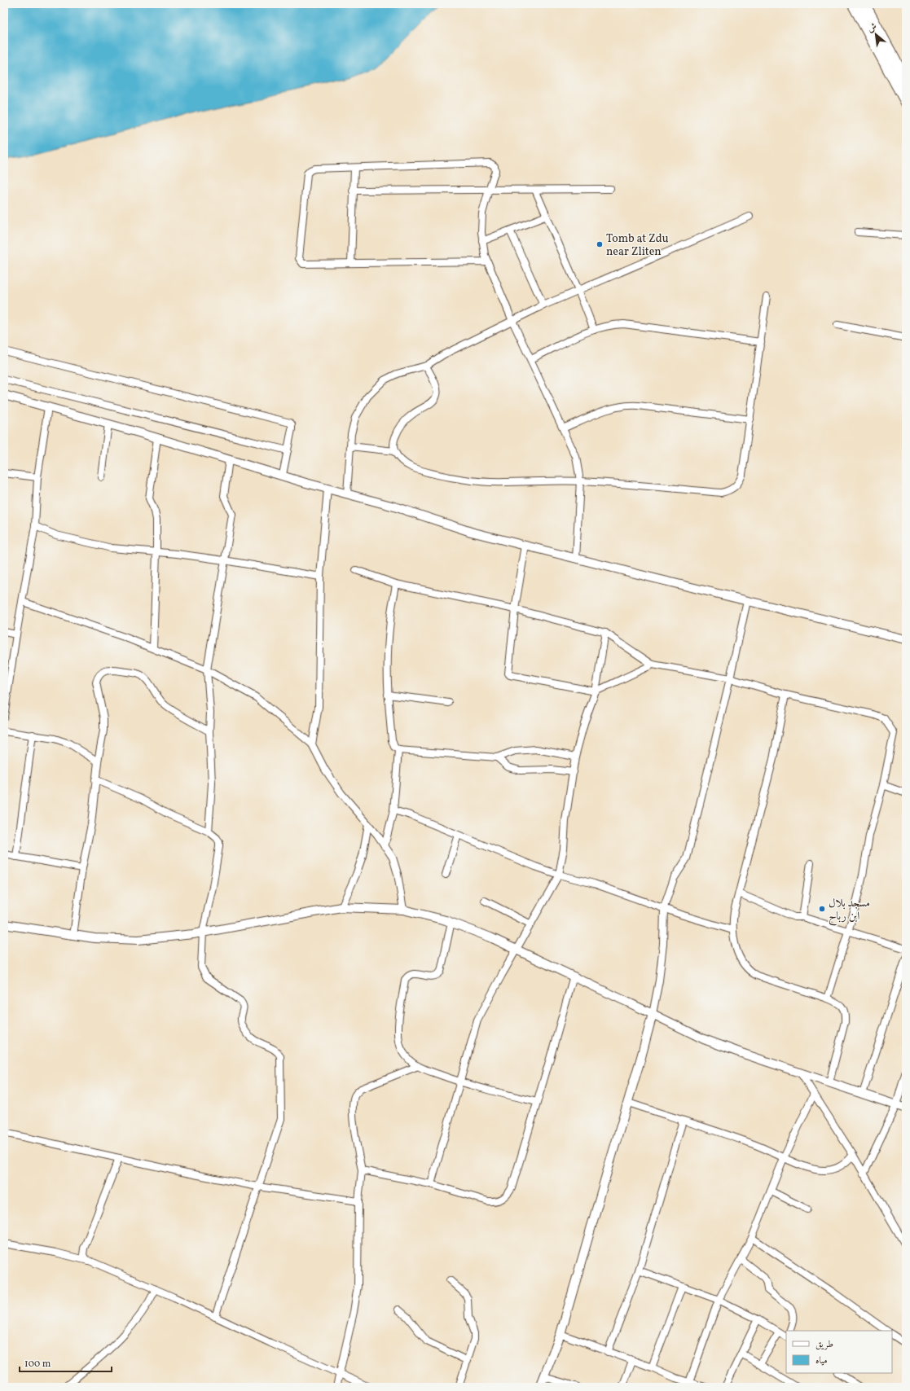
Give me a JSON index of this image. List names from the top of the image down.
{
  "places": ["Tomb at Zdu near Zliten", "مسجد بلال ابن رباح"],
  "legend": ["طريق", "مياه"],
  "scale_bar": "100 m",
  "north": "top left"
}
